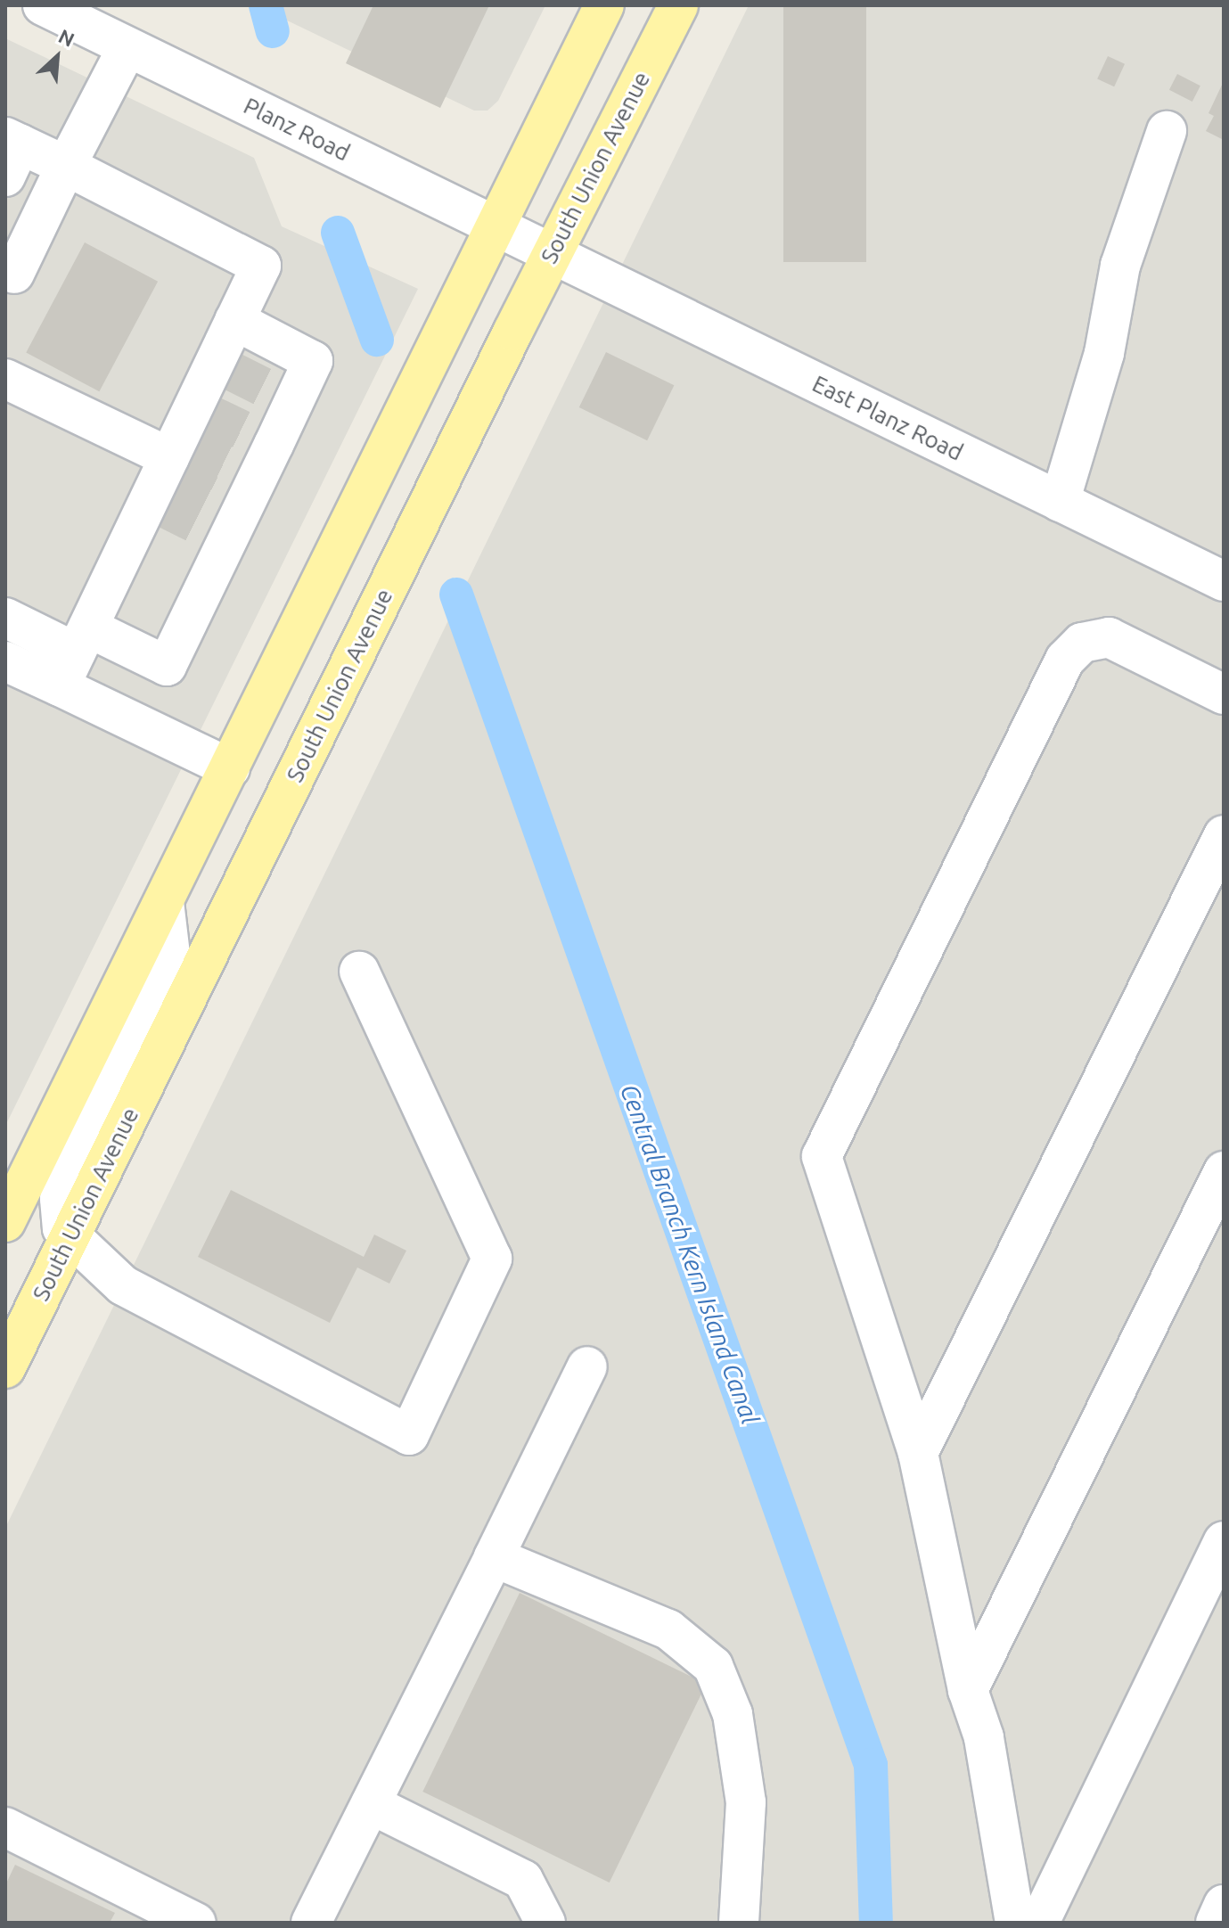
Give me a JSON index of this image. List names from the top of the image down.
{
  "streets": {
    "main road": ["South Union Avenue"],
    "street": ["Planz Road", "East Planz Road"]
  },
  "crossings": [
    ["Planz Road", "South Union Avenue"],
    ["Planz Road", "East Planz Road"],
    ["South Union Avenue", "East Planz Road"]
  ],
  "water": ["Central Branch Kern Island Canal"],
  "north": "top right"
}
